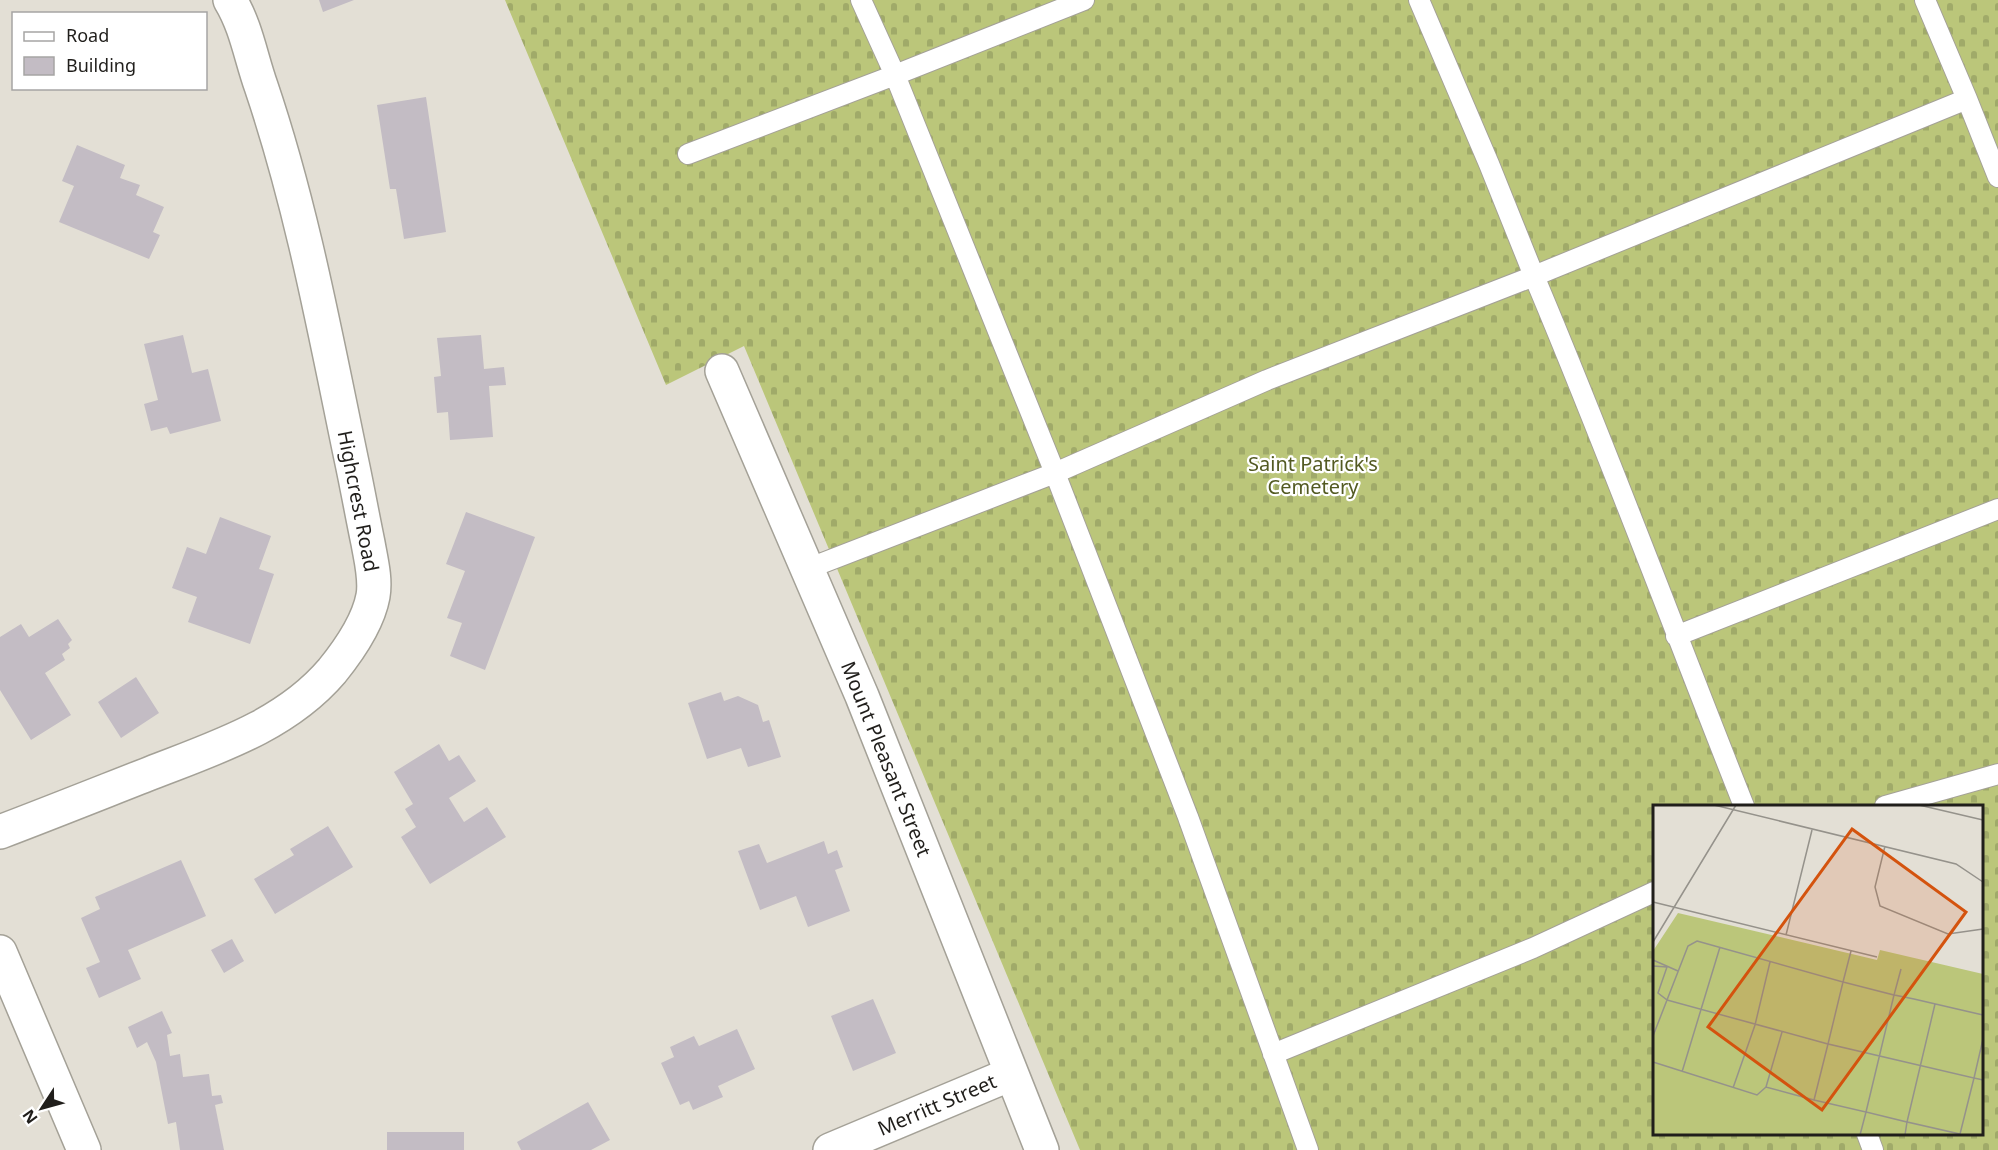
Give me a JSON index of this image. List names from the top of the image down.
{
  "streets": {
    "street": ["Highcrest Road", "Mount Pleasant Street", "Merritt Street"]
  },
  "crossings": [
    ["Mount Pleasant Street", "Merritt Street"]
  ],
  "parks": ["Saint Patrick's Cemetery"],
  "legend": ["Road", "Building"],
  "north": "bottom left"
}
